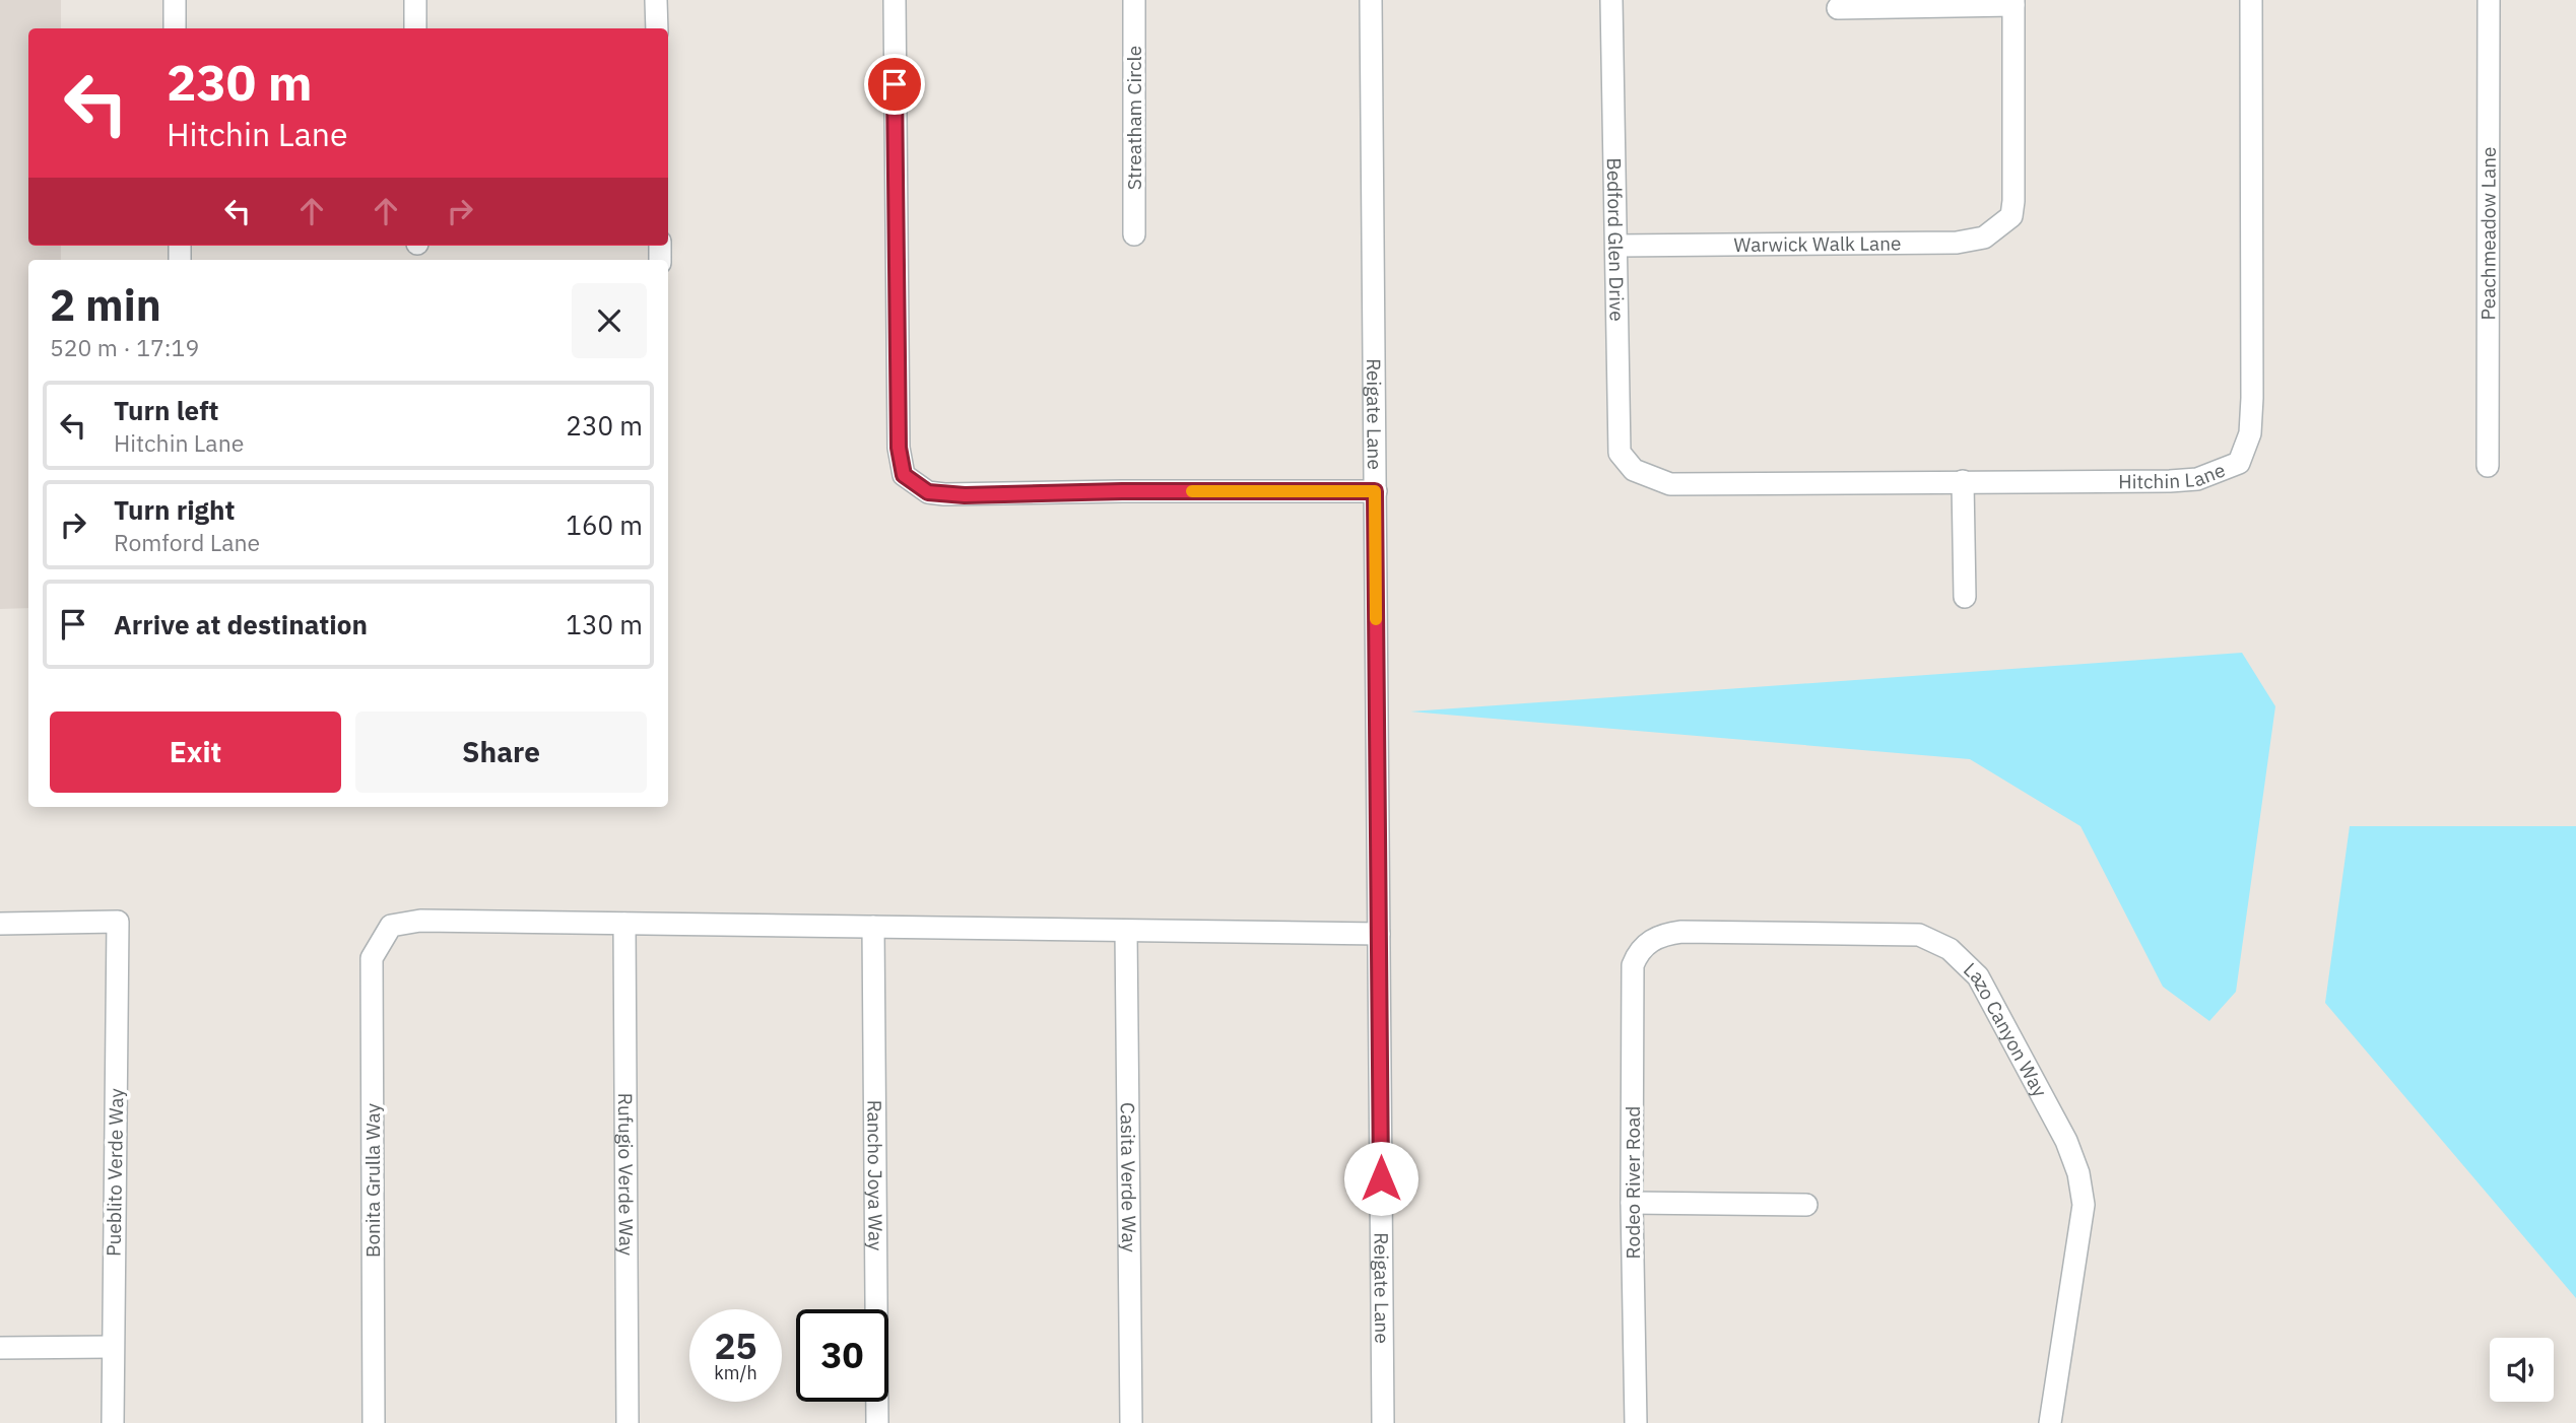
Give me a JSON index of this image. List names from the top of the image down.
{
  "streets": {
    "street": [
      "Streatham Circle",
      "Peachmeadow Lane",
      "Bedford Glen Drive",
      "Warwick Walk Lane",
      "Reigate Lane",
      "Hitchin Lane",
      "Lazo Canyon Way",
      "Pueblito Verde Way",
      "Rufugio Verde Way",
      "Rancho Joya Way",
      "Casita Verde Way",
      "Bonita Grulla Way",
      "Rodeo River Road"
    ]
  },
  "crossings": [
    ["Bedford Glen Drive", "Warwick Walk Lane"],
    ["Bedford Glen Drive", "Hitchin Lane"],
    ["Lazo Canyon Way", "Rodeo River Road"],
    ["Rufugio Verde Way", "Bonita Grulla Way"]
  ],
  "page": {
    "turn": ["230 m", "Hitchin Lane"],
    "heading": ["2 min", "520 m · 17:19"],
    "list": [
      {
        "name": "Turn left",
        "note": "Hitchin Lane",
        "value": "230 m"
      },
      {
        "name": "Turn right",
        "note": "Romford Lane",
        "value": "160 m"
      },
      {
        "name": "Arrive at destination",
        "value": "130 m"
      }
    ],
    "buttons": ["Exit", "Share"],
    "speed": "25 km/h",
    "limit": "30"
  }
}
